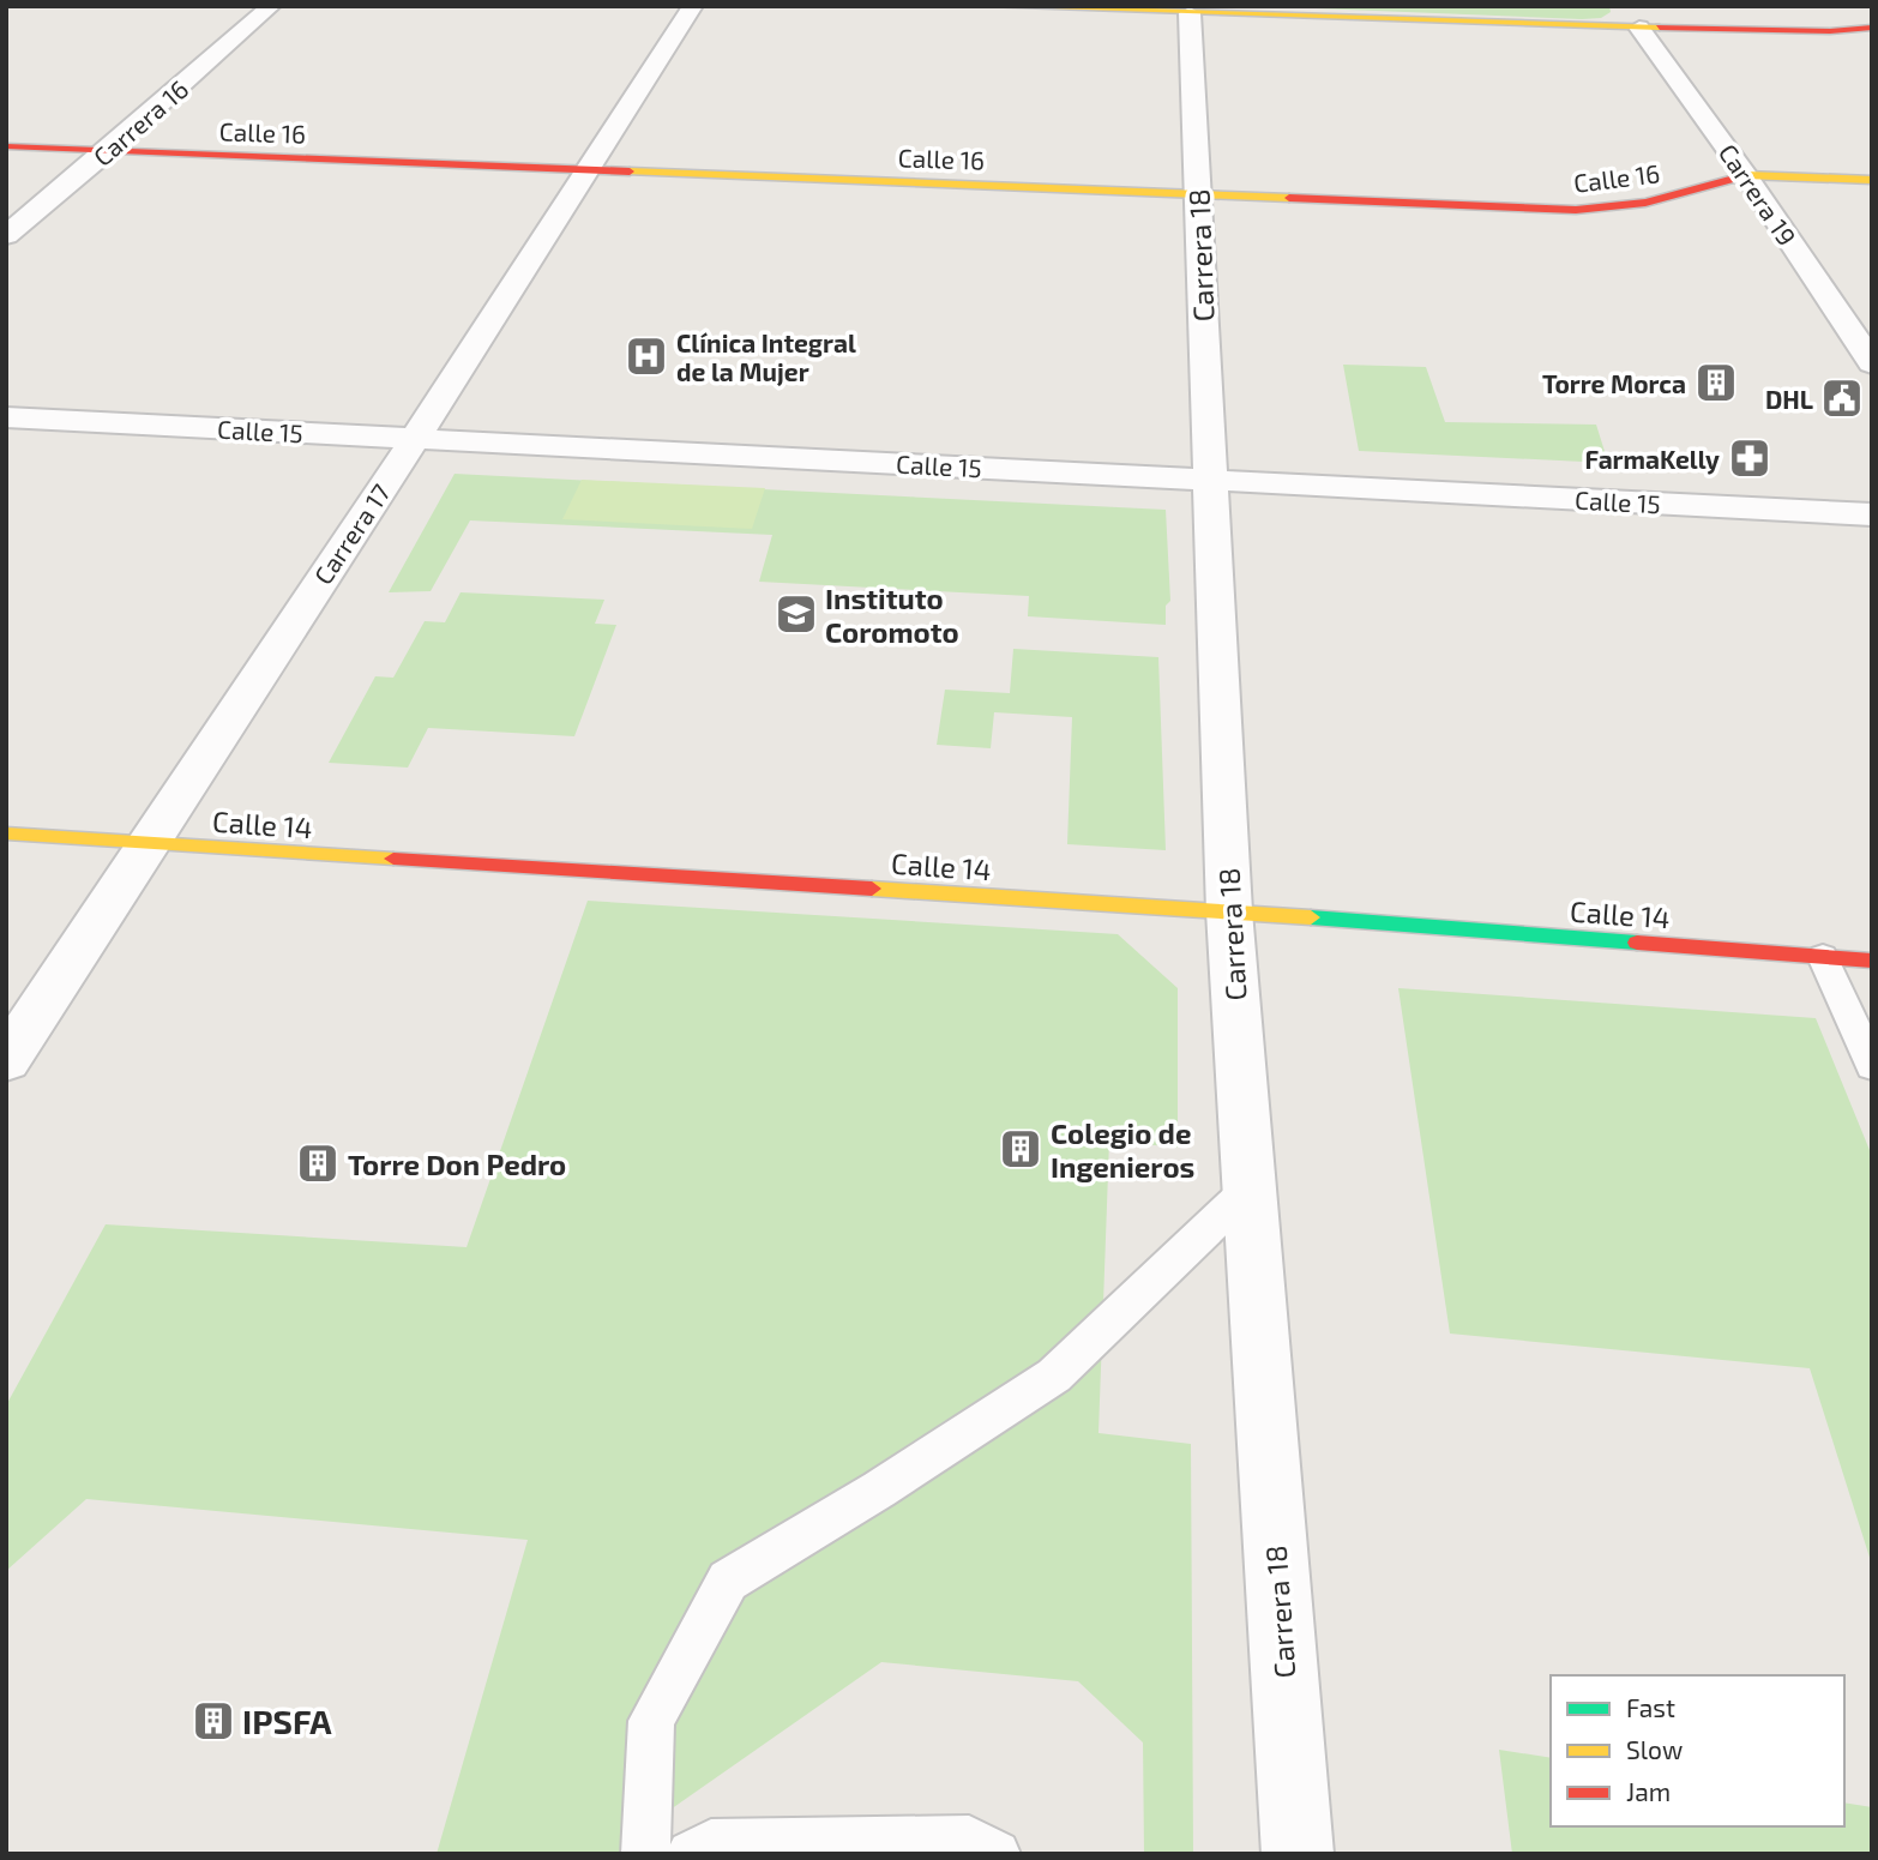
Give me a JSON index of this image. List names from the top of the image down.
{
  "streets": {
    "street": [
      "Carrera 16",
      "Calle 16",
      "Carrera 19",
      "Carrera 18",
      "Calle 15",
      "Carrera 17",
      "Calle 14"
    ]
  },
  "crossings": [
    ["Carrera 16", "Calle 16"],
    ["Calle 16", "Carrera 19"],
    ["Calle 16", "Carrera 18"],
    ["Calle 16", "Carrera 17"],
    ["Carrera 18", "Calle 15"],
    ["Carrera 18", "Calle 14"],
    ["Calle 15", "Carrera 17"],
    ["Carrera 17", "Calle 14"]
  ],
  "places": {
    "hospital": ["Clínica Integral de la Mujer"],
    "building": [
      "Torre Morca",
      "Colegio de Ingenieros",
      "Torre Don Pedro",
      "IPSFA"
    ],
    "public building": ["DHL"],
    "pharmacy": ["FarmaKelly"],
    "school or university": ["Instituto Coromoto"]
  },
  "legend": ["Fast", "Slow", "Jam"]
}
